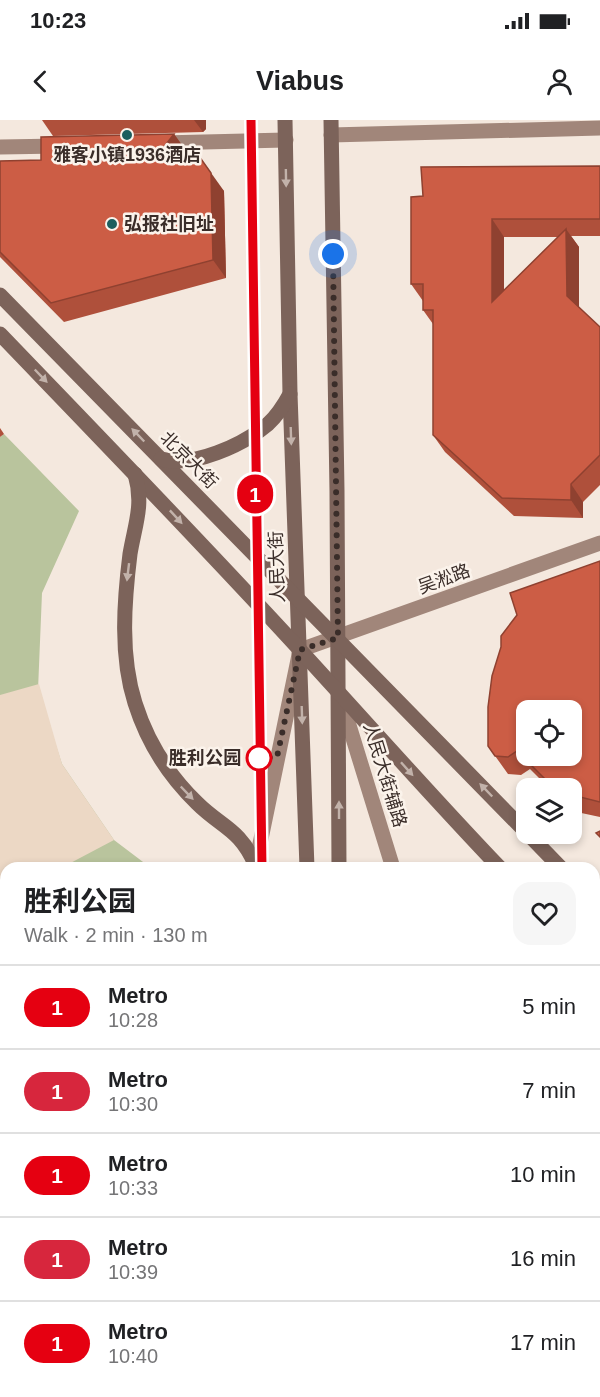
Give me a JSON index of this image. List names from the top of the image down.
{
  "streets": {
    "main road": [
      "北京大街",
      "人民大街",
      "吴淞路",
      "人民大街辅路"
    ]
  },
  "crossings": [
    ["北京大街", "人民大街"],
    ["北京大街", "吴淞路"],
    ["人民大街", "吴淞路"]
  ],
  "places": ["雅客小镇1936酒店", "弘报社旧址", "胜利公园"],
  "lines": ["metro line 1"],
  "page": {
    "status": "10:23",
    "header": "Viabus",
    "on_map": "1",
    "heading": ["胜利公园", "Walk · 2 min · 130 m"],
    "list": [
      {
        "mark": "1",
        "name": "Metro",
        "note": "10:28",
        "value": "5 min"
      },
      {
        "mark": "1",
        "name": "Metro",
        "note": "10:30",
        "value": "7 min"
      },
      {
        "mark": "1",
        "name": "Metro",
        "note": "10:33",
        "value": "10 min"
      },
      {
        "mark": "1",
        "name": "Metro",
        "note": "10:39",
        "value": "16 min"
      },
      {
        "mark": "1",
        "name": "Metro",
        "note": "10:40",
        "value": "17 min"
      }
    ]
  }
}
